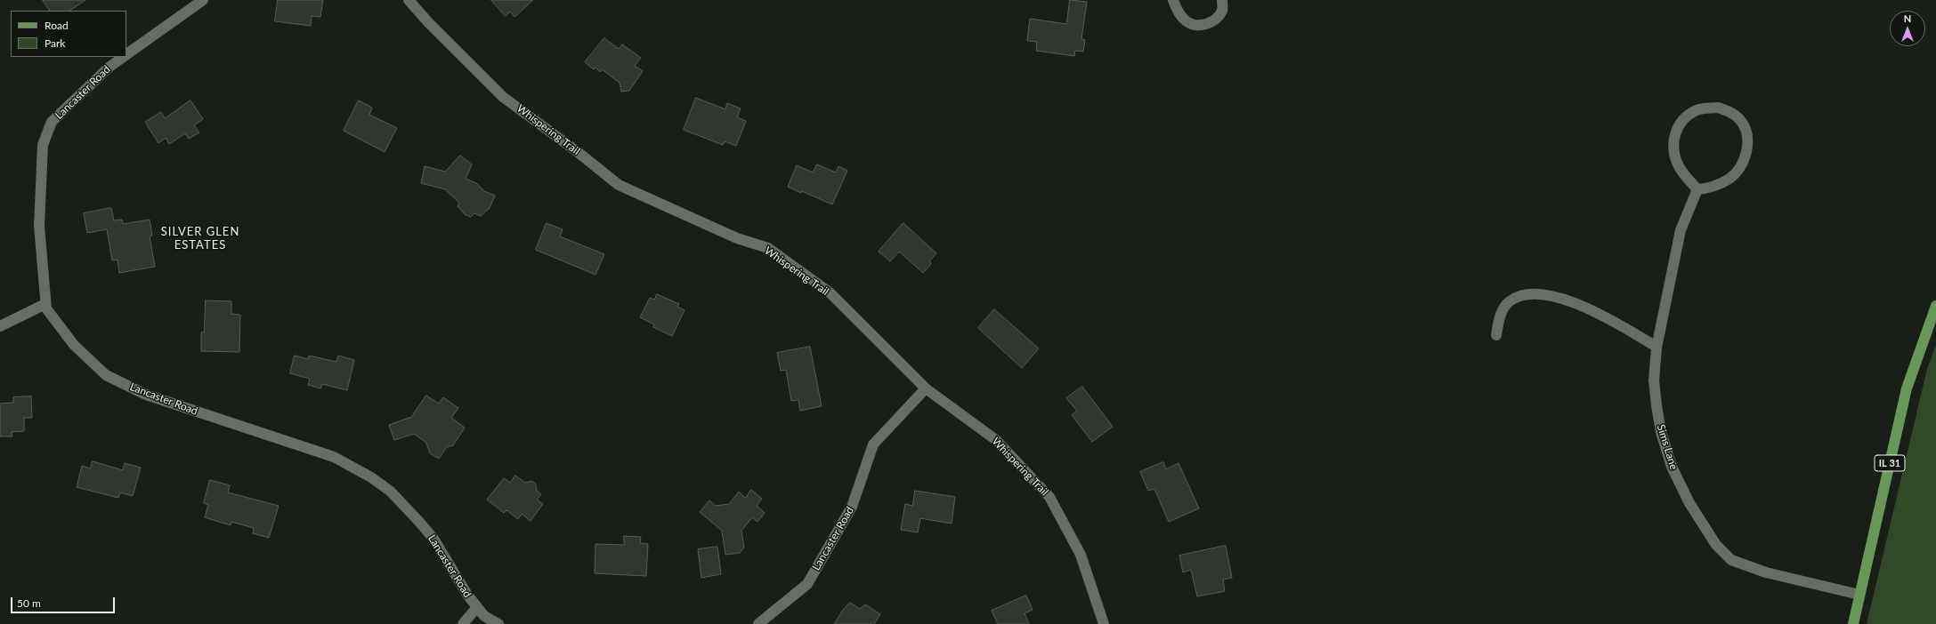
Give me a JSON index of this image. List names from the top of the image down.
{
  "streets": {
    "main road": ["IL 31"],
    "street": ["Lancaster Road", "Whispering Trail", "Sims Lane"]
  },
  "crossings": [
    ["Lancaster Road", "Whispering Trail"],
    ["Sims Lane", "IL 31"]
  ],
  "districts": ["SILVER GLEN ESTATES"],
  "legend": ["Road", "Park"],
  "scale_bar": "50 m",
  "north": "top"
}
